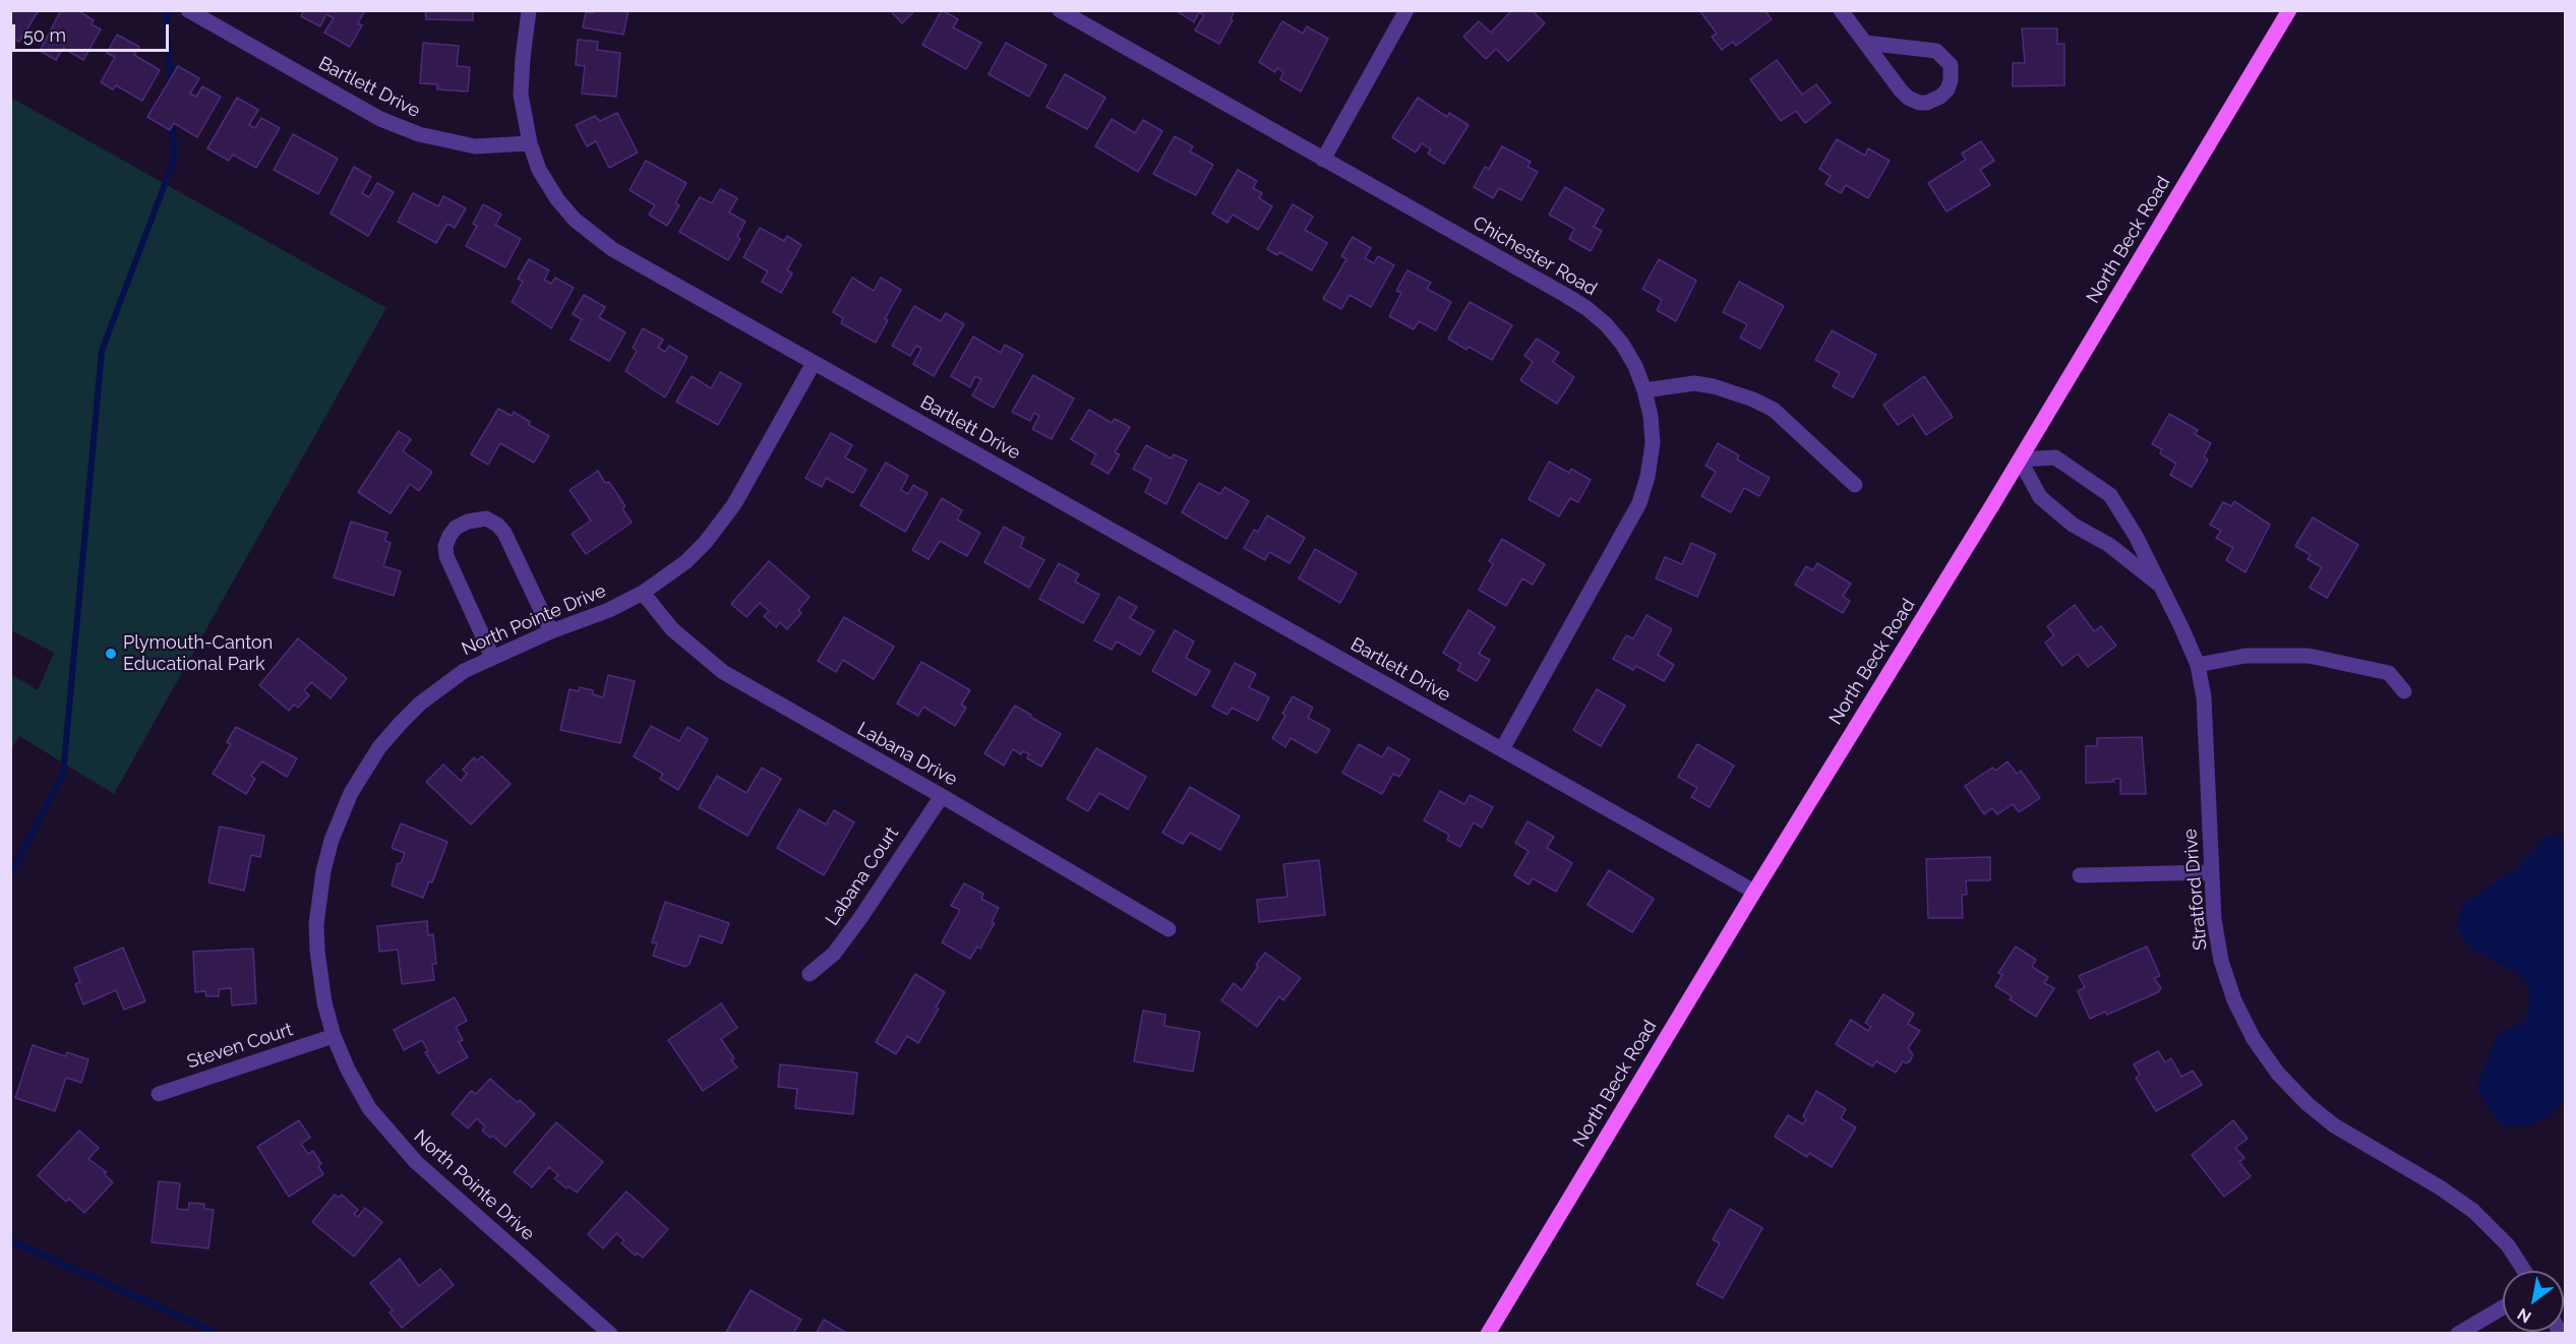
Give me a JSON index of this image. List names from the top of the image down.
{
  "streets": {
    "main road": ["North Beck Road"],
    "street": [
      "Bartlett Drive",
      "Chichester Road",
      "North Pointe Drive",
      "Labana Drive",
      "Labana Court",
      "Stratford Drive",
      "Steven Court"
    ]
  },
  "crossings": [
    ["Bartlett Drive", "North Beck Road"],
    ["Bartlett Drive", "Chichester Road"],
    ["Bartlett Drive", "North Pointe Drive"],
    ["North Beck Road", "Stratford Drive"],
    ["North Pointe Drive", "Labana Drive"],
    ["North Pointe Drive", "Steven Court"],
    ["Labana Drive", "Labana Court"]
  ],
  "places": ["Plymouth-Canton Educational Park"],
  "scale_bar": "50 m",
  "north": "bottom left"
}
